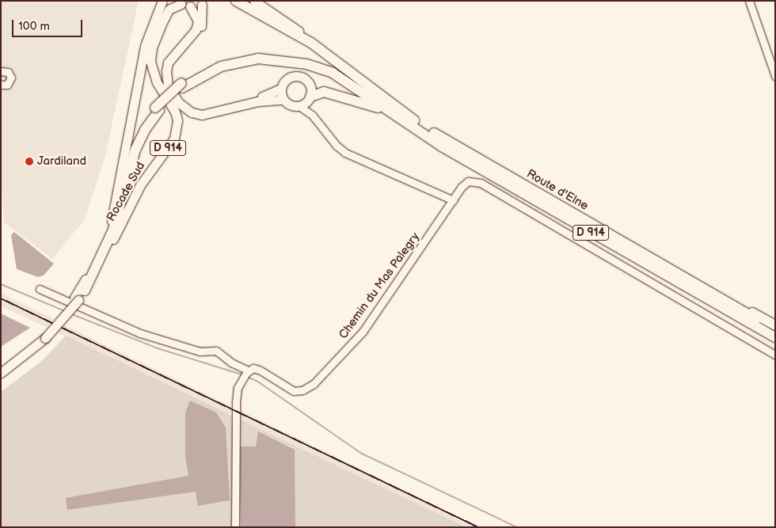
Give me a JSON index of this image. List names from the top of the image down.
{
  "streets": {
    "highway": ["D 914", "Route d'Elne"],
    "main road": ["Rocade Sud"],
    "street": ["Chemin du Mas Palegry"]
  },
  "crossings": [
    ["D 914", "Route d'Elne"],
    ["D 914", "Rocade Sud"]
  ],
  "places": ["Jardiland"],
  "scale_bar": "100 m"
}
